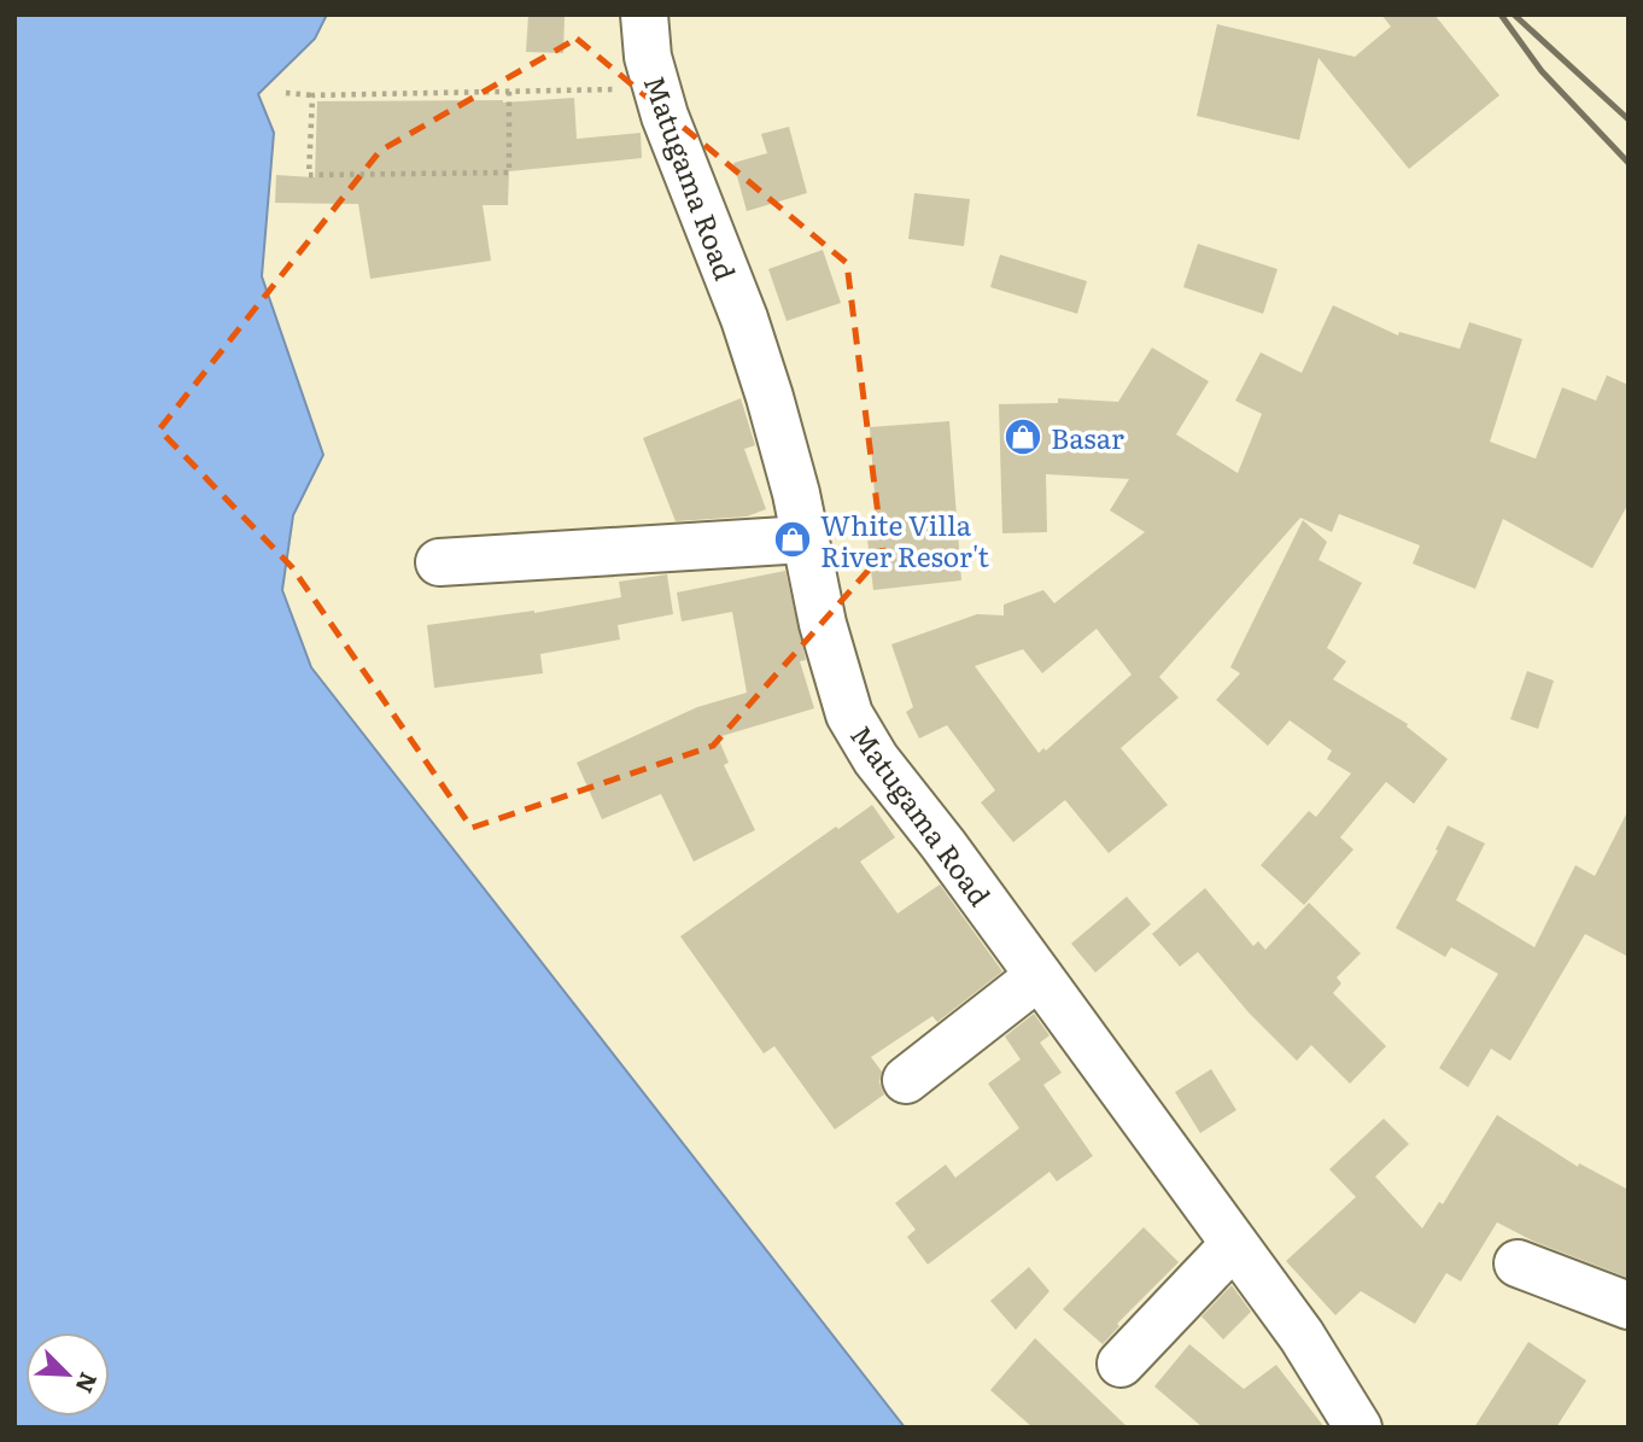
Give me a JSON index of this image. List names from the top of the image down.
{
  "streets": {
    "main road": ["Matugama Road"]
  },
  "places": {
    "shop": ["Basar", "White Villa River Resor't"]
  },
  "north": "bottom right"
}
